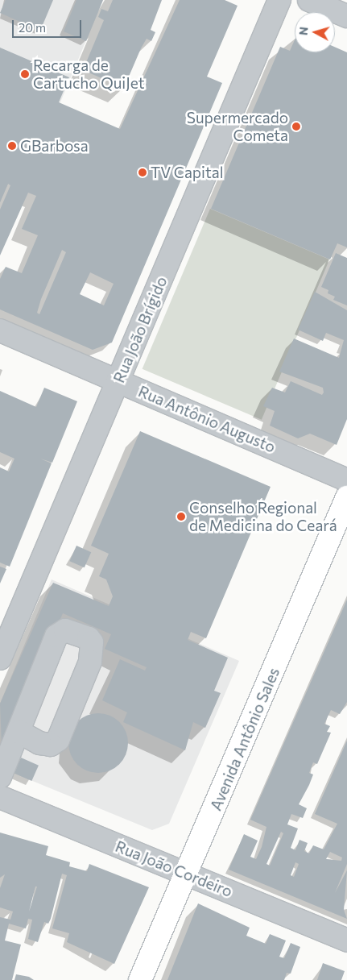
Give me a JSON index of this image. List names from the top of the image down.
{
  "streets": {
    "main road": ["Avenida Antônio Sales"],
    "street": ["Rua João Brígido", "Rua Antônio Augusto", "Rua João Cordeiro"]
  },
  "crossings": [
    ["Rua João Brígido", "Rua Antônio Augusto"],
    ["Avenida Antônio Sales", "Rua João Cordeiro"]
  ],
  "places": [
    "Recarga de Cartucho QuiJet",
    "Supermercado Cometa",
    "GBarbosa",
    "TV Capital",
    "Conselho Regional de Medicina do Ceará"
  ],
  "scale_bar": "20 m",
  "north": "left"
}
